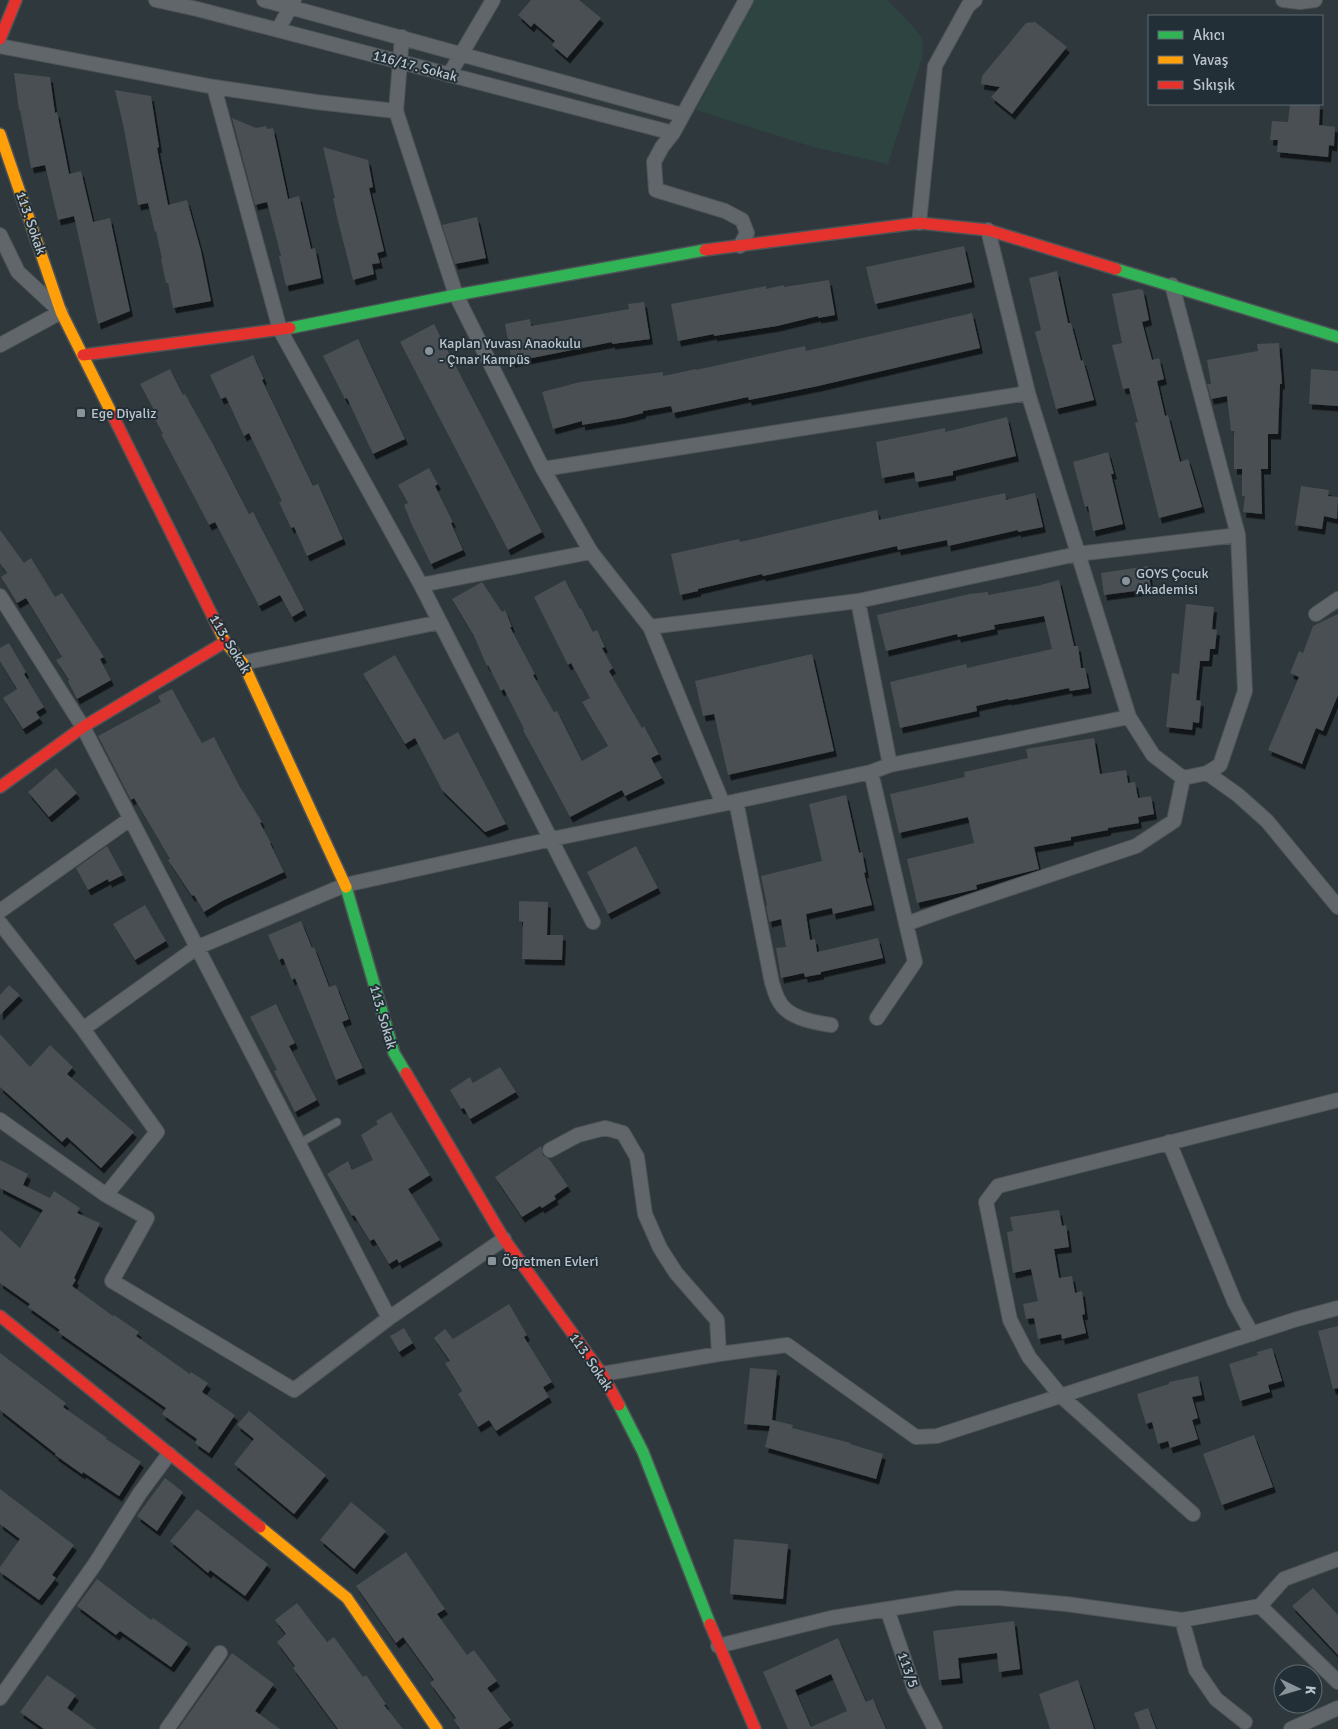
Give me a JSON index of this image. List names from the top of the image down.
{
  "streets": {
    "street": ["116/17. Sokak", "113. Sokak", "113/5"]
  },
  "places": {
    "other": ["Kaplan Yuvası Anaokulu - Çınar Kampüs", "GOYS Çocuk Akademisi"],
    "transit": ["Ege Diyaliz", "Öğretmen Evleri"]
  },
  "legend": ["Akıcı", "Yavaş", "Sıkışık"],
  "north": "right"
}
